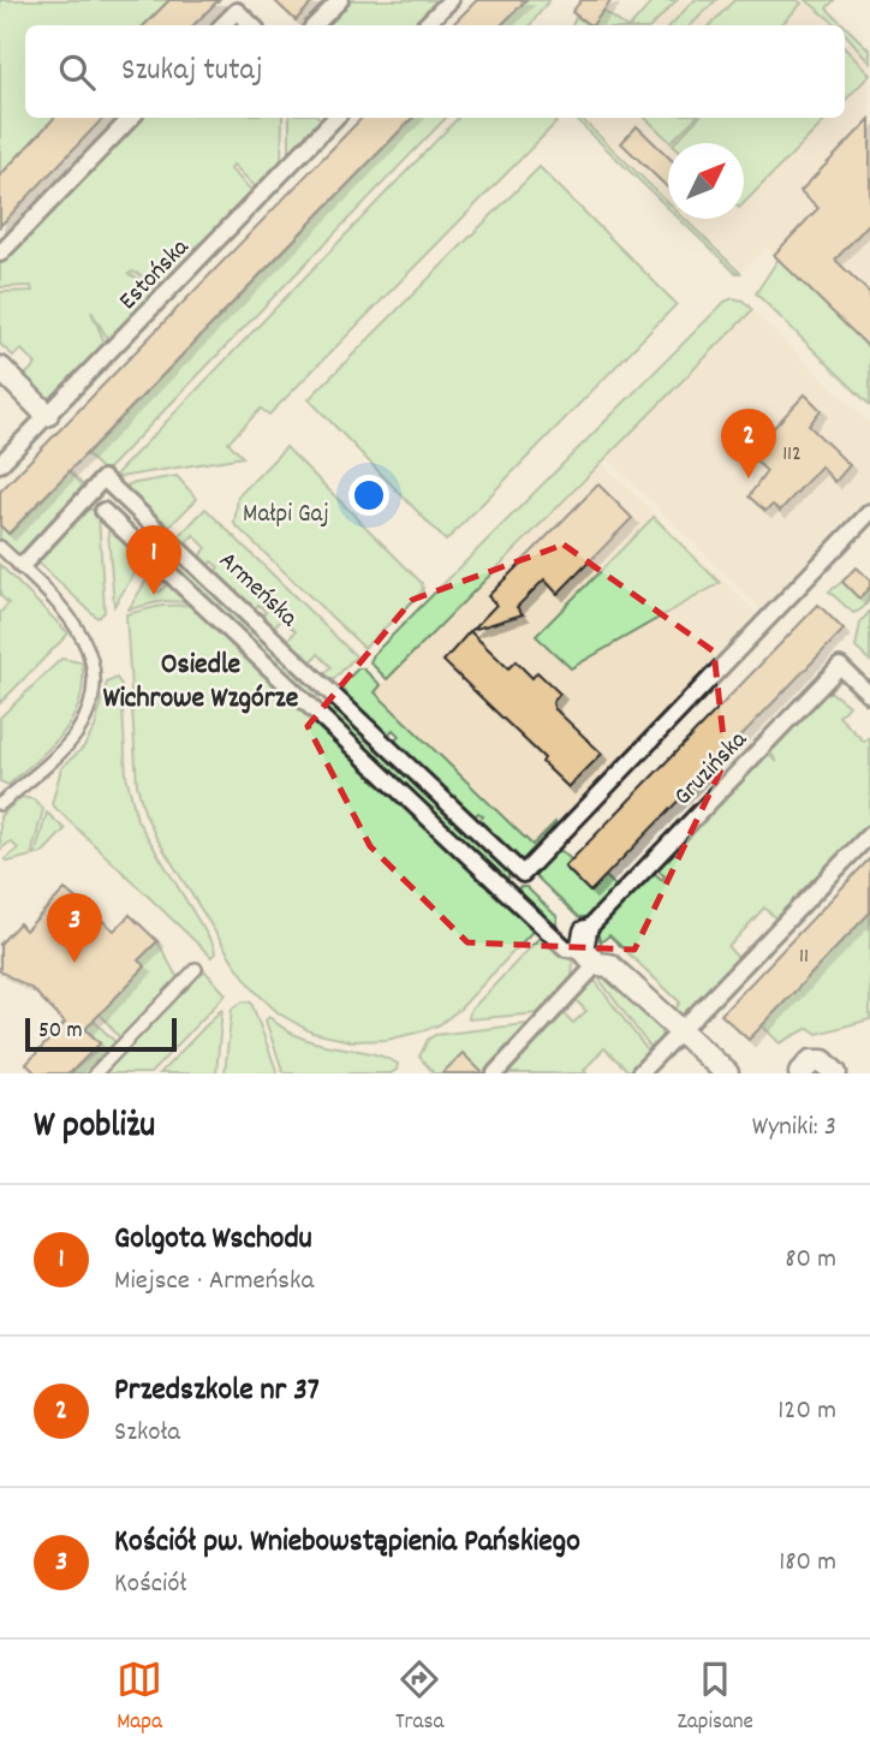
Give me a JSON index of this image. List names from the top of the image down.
{
  "streets": {
    "street": ["Estońska", "Armeńska", "Gruzińska"]
  },
  "crossings": [
    ["Armeńska", "Gruzińska"]
  ],
  "districts": ["Osiedle Wichrowe Wzgórze"],
  "parks": ["Małpi Gaj"],
  "house_numbers": ["112", "11"],
  "scale_bar": "50 m",
  "north": "top right",
  "page": {
    "search": "Szukaj tutaj",
    "pins": ["2", "1", "3"],
    "scale": "50 m",
    "heading": ["W pobliżu", "Wyniki: 3"],
    "list": [
      {
        "mark": "1",
        "name": "Golgota Wschodu",
        "note": "Miejsce · Armeńska",
        "value": "80 m"
      },
      {
        "mark": "2",
        "name": "Przedszkole nr 37",
        "note": "Szkoła",
        "value": "120 m"
      },
      {
        "mark": "3",
        "name": "Kościół pw. Wniebowstąpienia Pańskiego",
        "note": "Kościół",
        "value": "180 m"
      }
    ],
    "nav": ["Mapa", "Trasa", "Zapisane"]
  }
}
